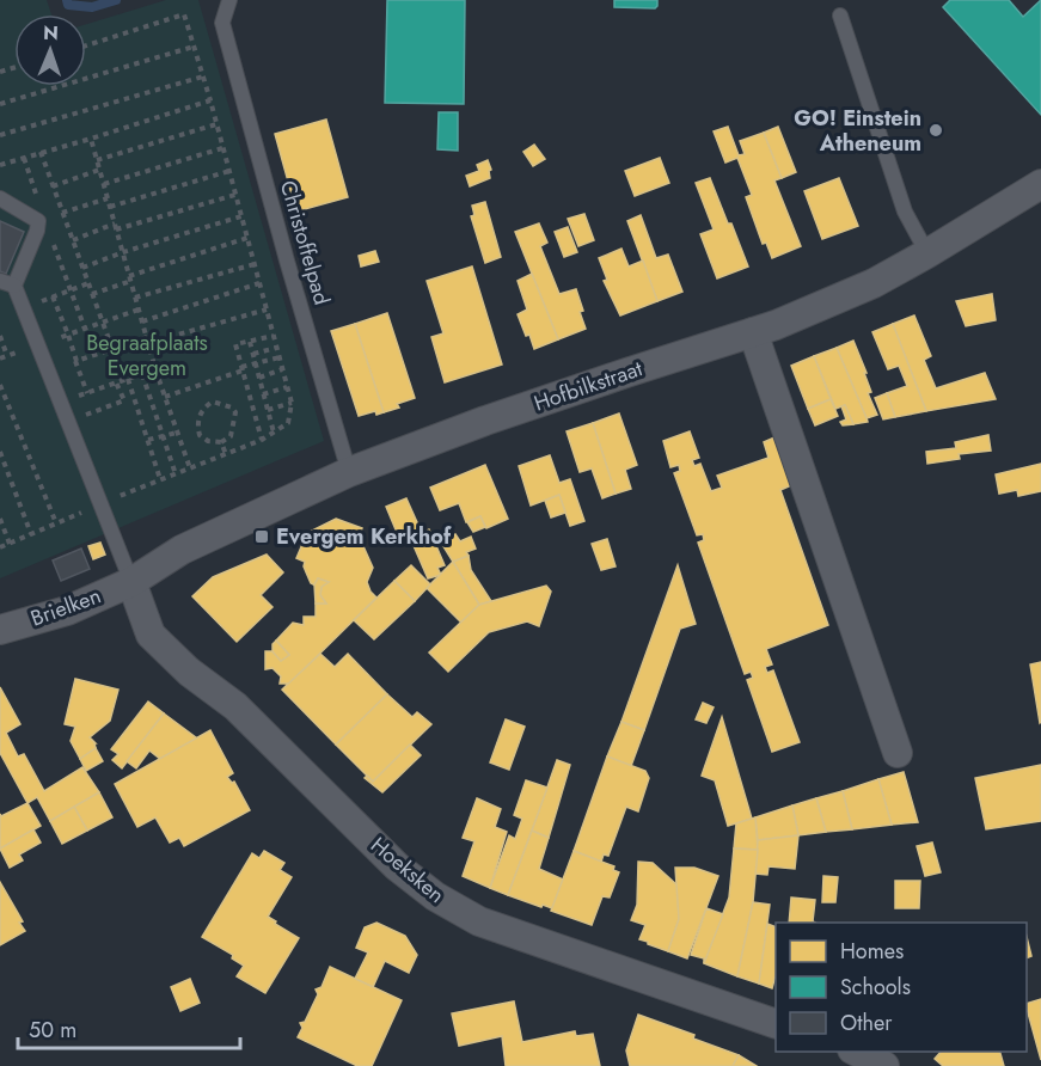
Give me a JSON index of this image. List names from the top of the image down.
{
  "streets": {
    "street": ["Hofbilkstraat", "Brielken", "Hoeksken"],
    "lane": ["Christoffelpad"]
  },
  "crossings": [
    ["Christoffelpad", "Hofbilkstraat"],
    ["Hofbilkstraat", "Brielken"],
    ["Hofbilkstraat", "Hoeksken"],
    ["Brielken", "Hoeksken"]
  ],
  "parks": ["Begraafplaats Evergem"],
  "places": {
    "other": ["GO! Einstein Atheneum"],
    "transit": ["Evergem Kerkhof"]
  },
  "legend": ["Homes", "Schools", "Other"],
  "scale_bar": "50 m",
  "north": "top"
}
